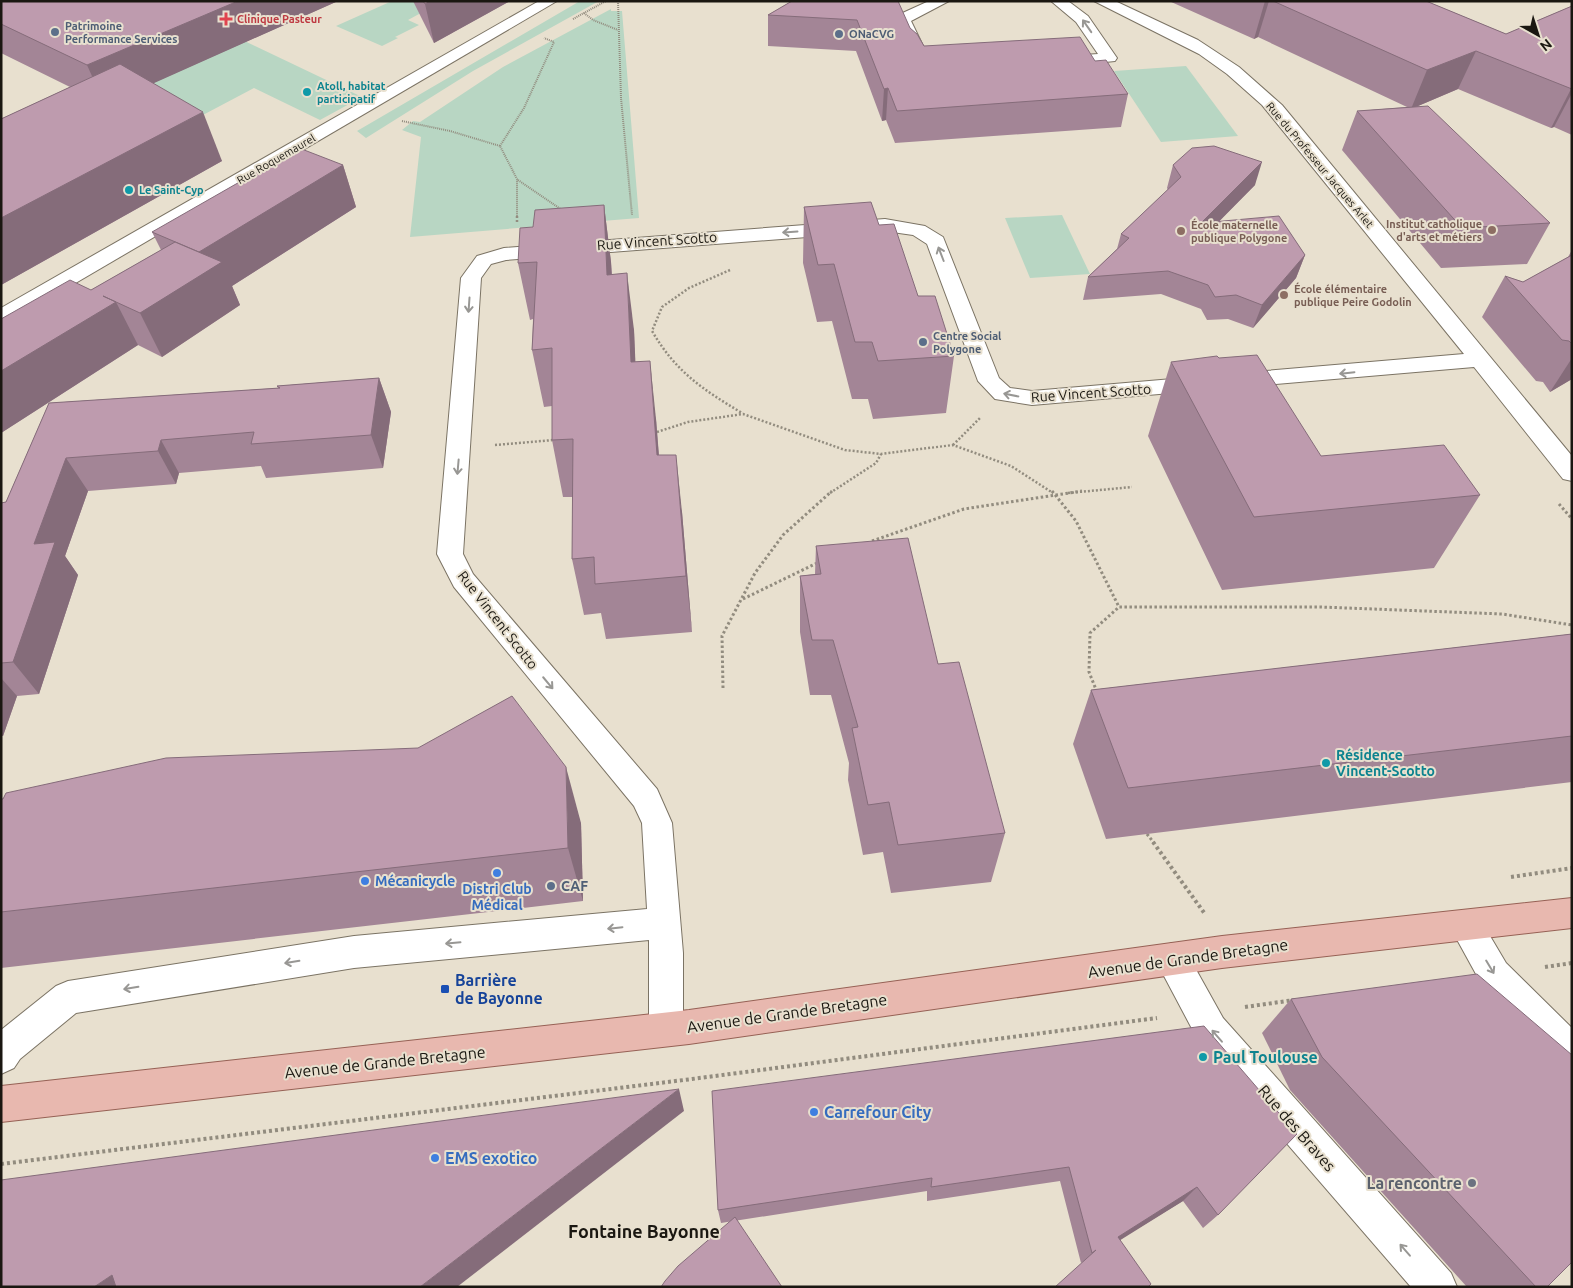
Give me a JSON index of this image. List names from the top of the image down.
{
  "streets": {
    "main road": ["Avenue de Grande Bretagne"],
    "street": [
      "Rue Roquemaurel",
      "Rue du Professeur Jacques Arlet",
      "Rue Vincent Scotto",
      "Rue des Braves"
    ]
  },
  "crossings": [
    ["Rue du Professeur Jacques Arlet", "Rue Vincent Scotto"],
    ["Rue Vincent Scotto", "Avenue de Grande Bretagne"],
    ["Avenue de Grande Bretagne", "Rue des Braves"]
  ],
  "one_way": ["Rue des Braves"],
  "districts": ["Fontaine Bayonne"],
  "places": {
    "health": ["Clinique Pasteur"],
    "other": [
      "Patrimoine Performance Services",
      "ONaCVG",
      "Atoll, habitat participatif",
      "Le Saint-Cyp",
      "Institut catholique d'arts et métiers",
      "École maternelle publique Polygone",
      "École élémentaire publique Peire Godolin",
      "Centre Social Polygone",
      "Résidence Vincent-Scotto",
      "Distri Club Médical",
      "Mécanicycle",
      "CAF",
      "Paul Toulouse",
      "Carrefour City",
      "EMS exotico",
      "La rencontre"
    ],
    "transit": ["Barrière de Bayonne"]
  },
  "north": "bottom right"
}
